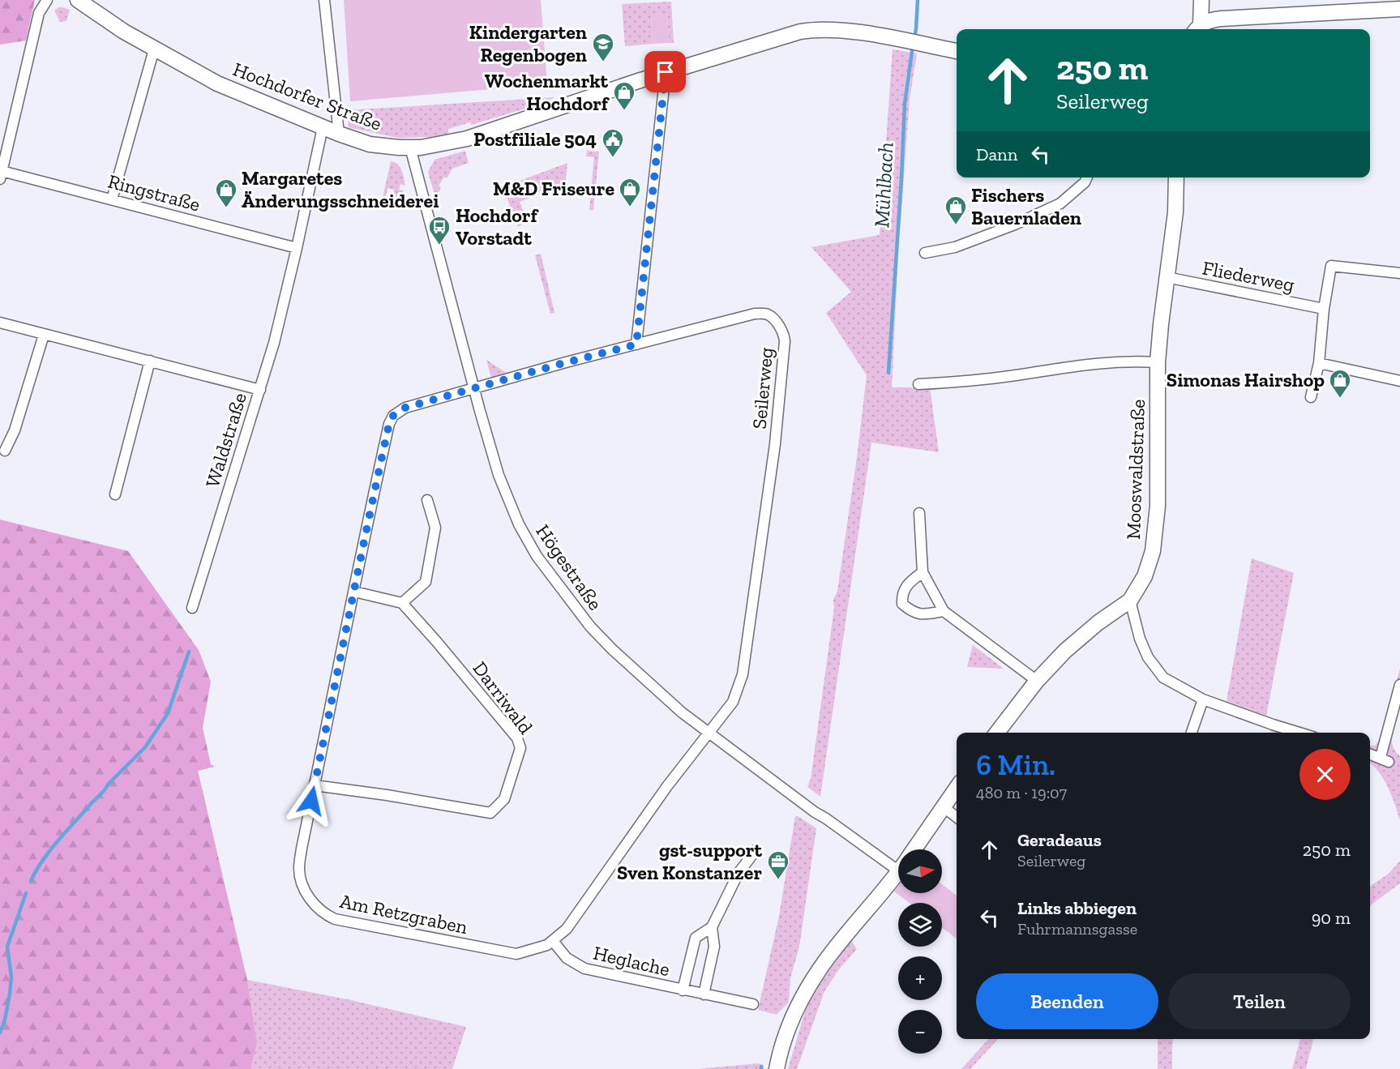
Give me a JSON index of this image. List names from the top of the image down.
{
  "streets": {
    "street": [
      "Hochdorfer Straße",
      "Ringstraße",
      "Fliederweg",
      "Seilerweg",
      "Waldstraße",
      "Mooswaldstraße",
      "Högestraße",
      "Darriwald",
      "Am Retzgraben",
      "Heglache"
    ]
  },
  "crossings": [
    ["Hochdorfer Straße", "Högestraße"],
    ["Fliederweg", "Mooswaldstraße"],
    ["Seilerweg", "Högestraße"],
    ["Seilerweg", "Am Retzgraben"],
    ["Högestraße", "Am Retzgraben"],
    ["Darriwald", "Am Retzgraben"],
    ["Am Retzgraben", "Heglache"]
  ],
  "water": ["Mühlbach"],
  "places": {
    "school or university": ["Kindergarten Regenbogen"],
    "shop": [
      "Wochenmarkt Hochdorf",
      "M&D Friseure",
      "Margaretes Änderungsschneiderei",
      "Fischers Bauernladen",
      "Simonas Hairshop"
    ],
    "public building": ["Postfiliale 504"],
    "bus stop": ["Hochdorf Vorstadt"],
    "office": ["gst-support Sven Konstanzer"]
  },
  "north": "right",
  "page": {
    "turn": ["250 m", "Seilerweg"],
    "then": "Dann",
    "heading": ["6 Min.", "480 m · 19:07"],
    "list": [
      {
        "name": "Geradeaus",
        "note": "Seilerweg",
        "value": "250 m"
      },
      {
        "name": "Links abbiegen",
        "note": "Fuhrmannsgasse",
        "value": "90 m"
      }
    ],
    "map_buttons": ["+", "−"],
    "buttons": ["Beenden", "Teilen"]
  }
}
